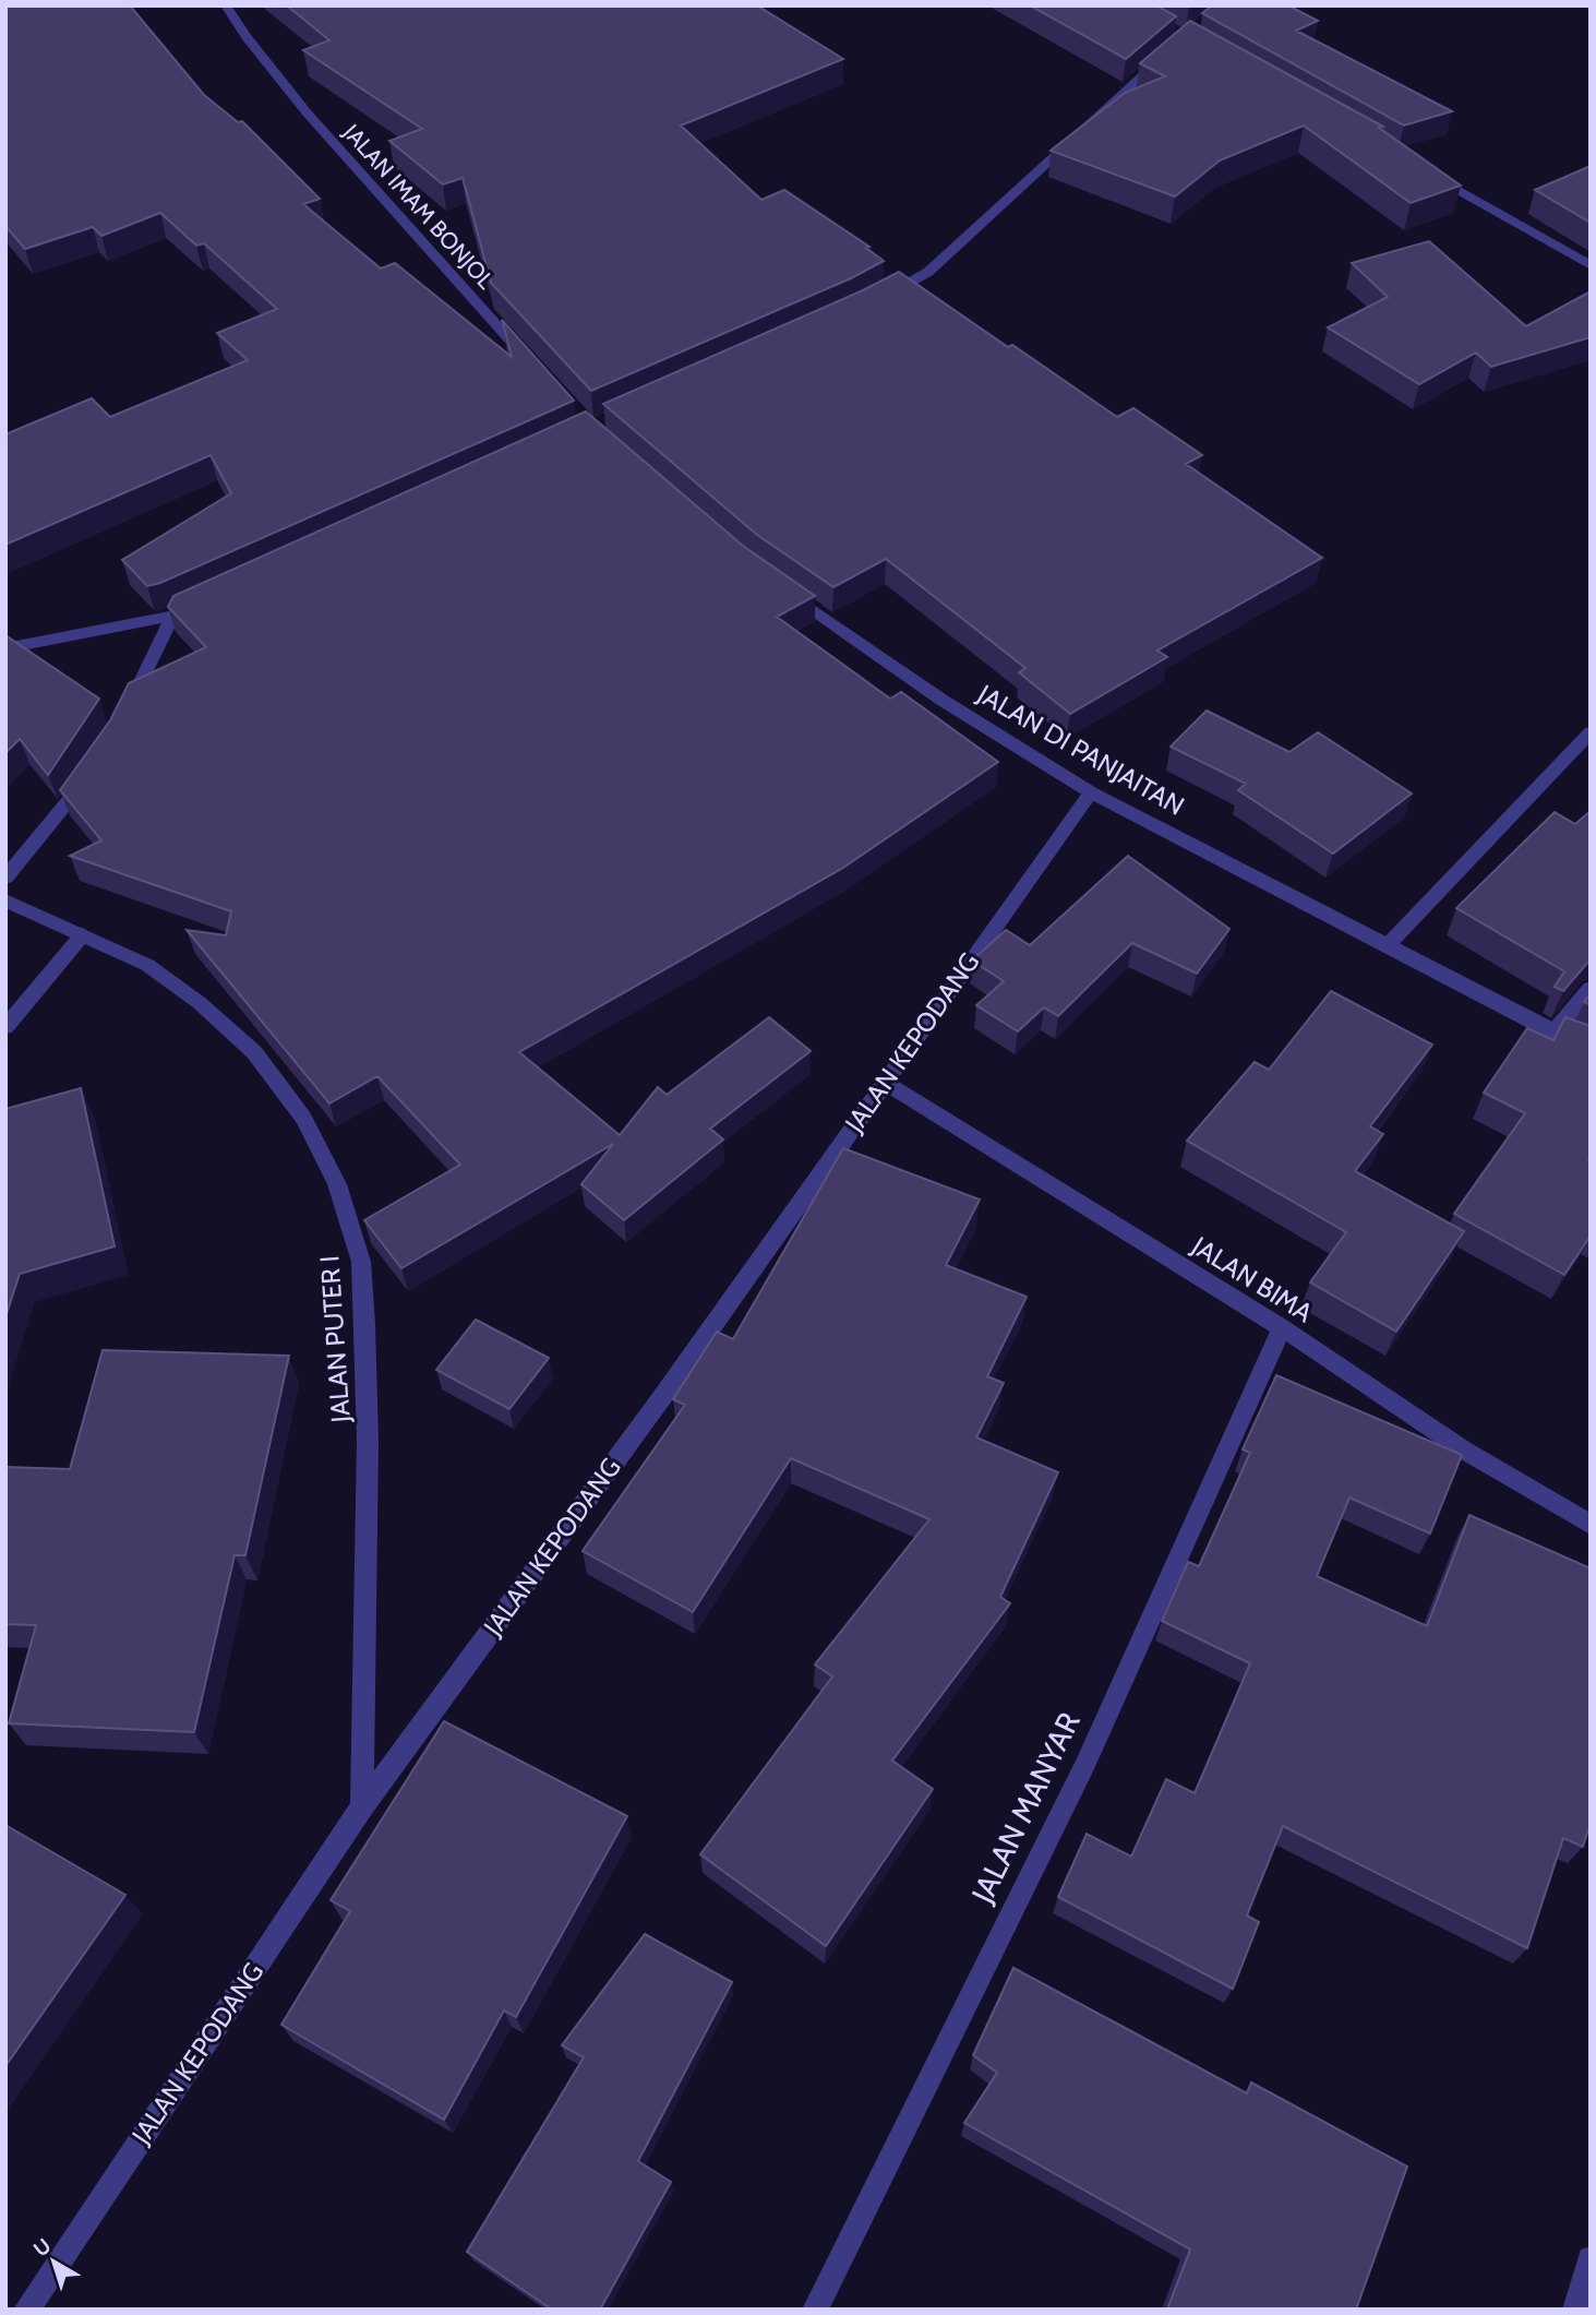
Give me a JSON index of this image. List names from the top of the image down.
{
  "streets": {
    "street": [
      "JALAN IMAM BONJOL",
      "JALAN DI PANJAITAN",
      "JALAN KEPODANG",
      "JALAN BIMA",
      "JALAN PUTER I",
      "JALAN MANYAR"
    ]
  },
  "crossings": [
    ["JALAN DI PANJAITAN", "JALAN KEPODANG"],
    ["JALAN KEPODANG", "JALAN BIMA"],
    ["JALAN KEPODANG", "JALAN PUTER I"],
    ["JALAN BIMA", "JALAN MANYAR"]
  ],
  "north": "top left"
}
